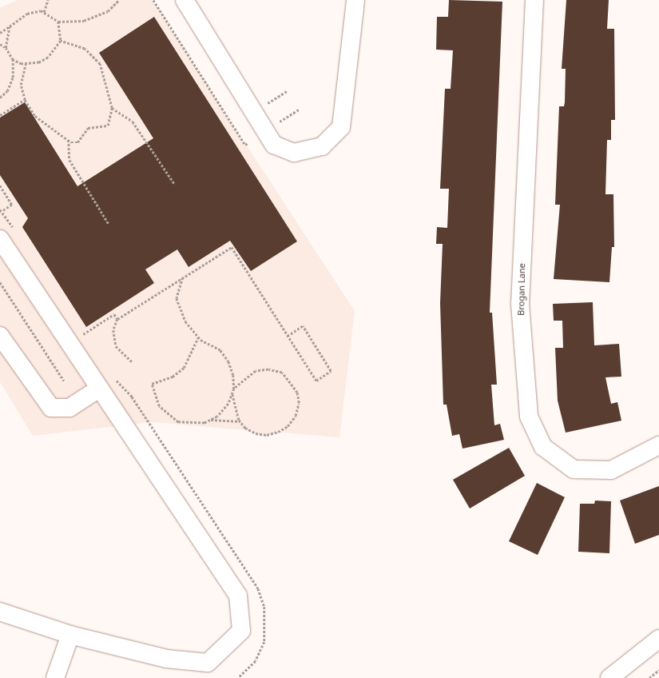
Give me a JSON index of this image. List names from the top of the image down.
{
  "streets": {
    "street": ["Brogan Lane"]
  }
}
